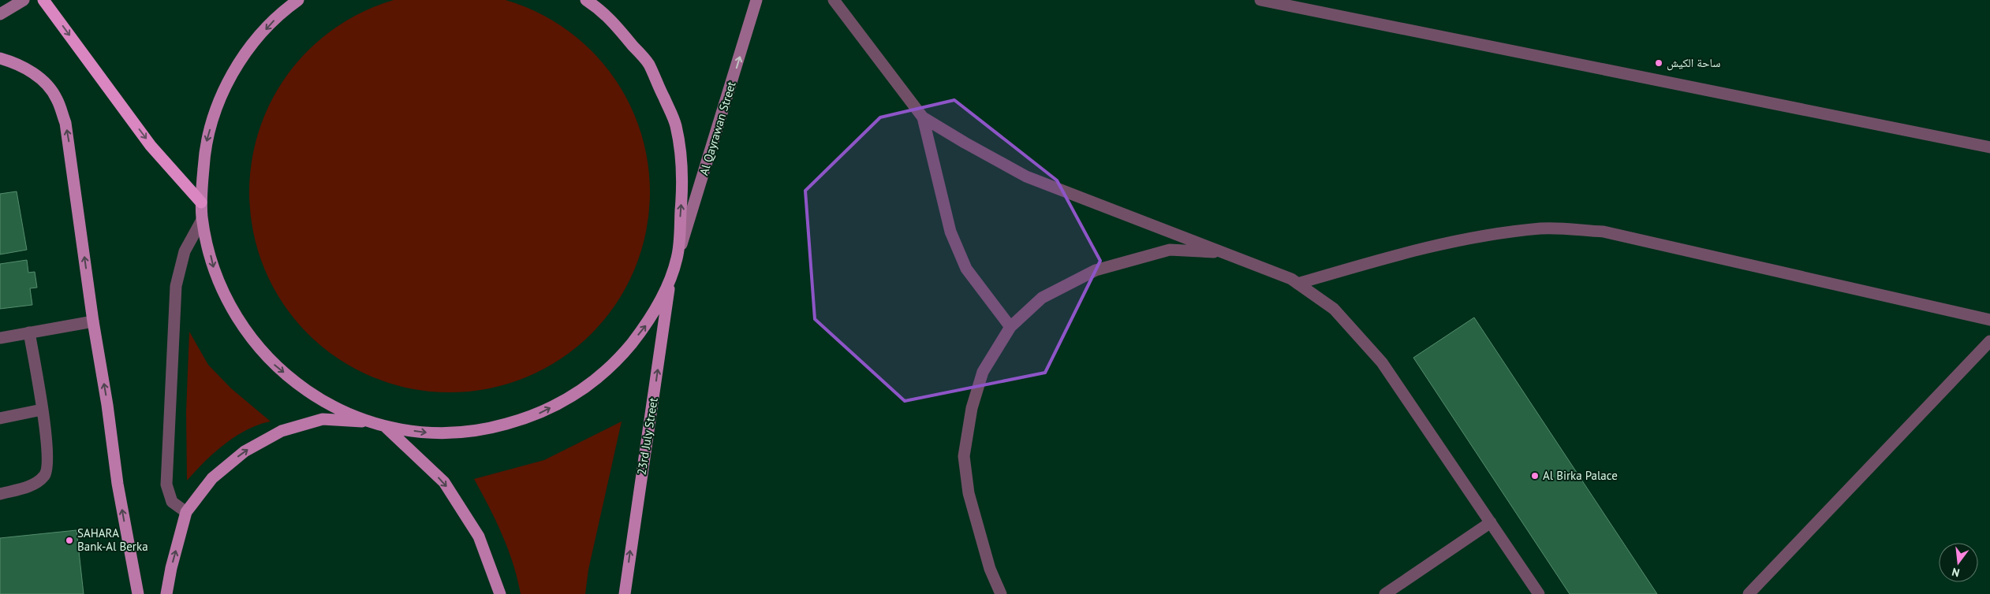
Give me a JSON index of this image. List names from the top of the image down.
{
  "streets": {
    "main road": ["Al Qayrawan Street", "23rd July Street"]
  },
  "one_way": ["Al Qayrawan Street", "23rd July Street"],
  "places": ["ساحة الكيش", "Al Birka Palace", "SAHARA Bank-Al Berka"],
  "north": "bottom"
}
